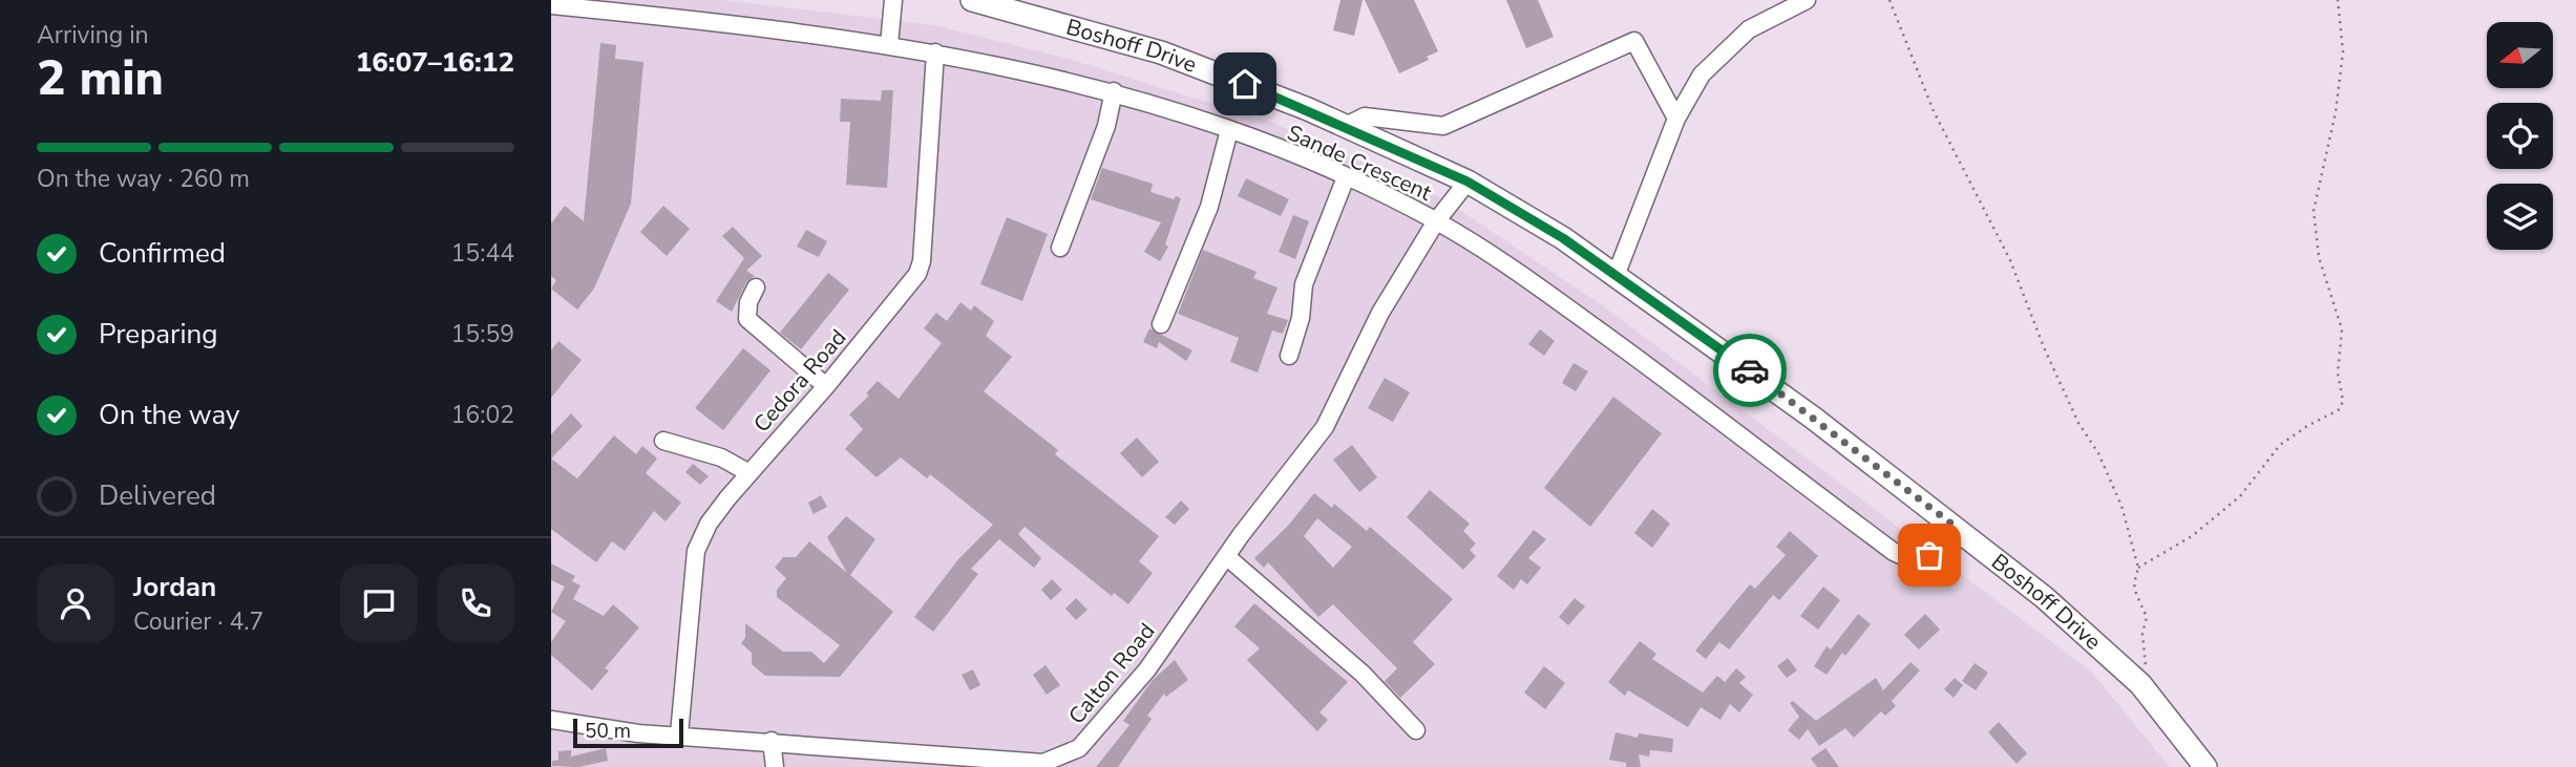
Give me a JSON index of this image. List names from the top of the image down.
{
  "streets": {
    "main road": ["Boshoff Drive"],
    "street": ["Sande Crescent", "Cedora Road", "Calton Road"]
  },
  "crossings": [
    ["Boshoff Drive", "Sande Crescent"],
    ["Boshoff Drive", "Calton Road"],
    ["Sande Crescent", "Cedora Road"],
    ["Sande Crescent", "Calton Road"],
    ["Cedora Road", "Calton Road"]
  ],
  "scale_bar": "50 m",
  "north": "left",
  "page": {
    "heading": ["2 min", "Arriving in", "16:07–16:12"],
    "panel": ["Jordan", "Courier · 4.7"],
    "bar": "On the way · 260 m",
    "list": [
      ["Confirmed", "15:44"],
      ["Preparing", "15:59"],
      ["On the way", "16:02"],
      "Delivered"
    ],
    "scale": "50 m"
  }
}
